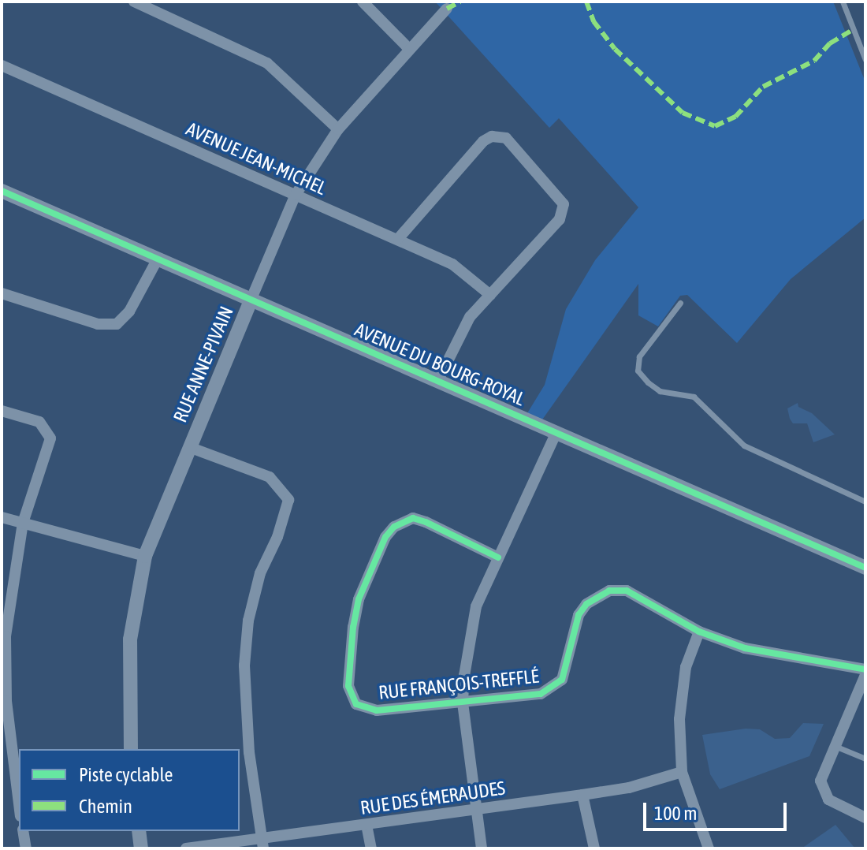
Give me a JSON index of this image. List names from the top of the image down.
{
  "streets": {
    "street": [
      "AVENUE JEAN-MICHEL",
      "RUE ANNE-PIVAIN",
      "AVENUE DU BOURG-ROYAL",
      "RUE FRANÇOIS-TREFFLÉ",
      "RUE DES ÉMERAUDES"
    ]
  },
  "crossings": [
    ["AVENUE JEAN-MICHEL", "RUE ANNE-PIVAIN"],
    ["RUE ANNE-PIVAIN", "AVENUE DU BOURG-ROYAL"]
  ],
  "legend": ["Piste cyclable", "Chemin"],
  "scale_bar": "100 m"
}
